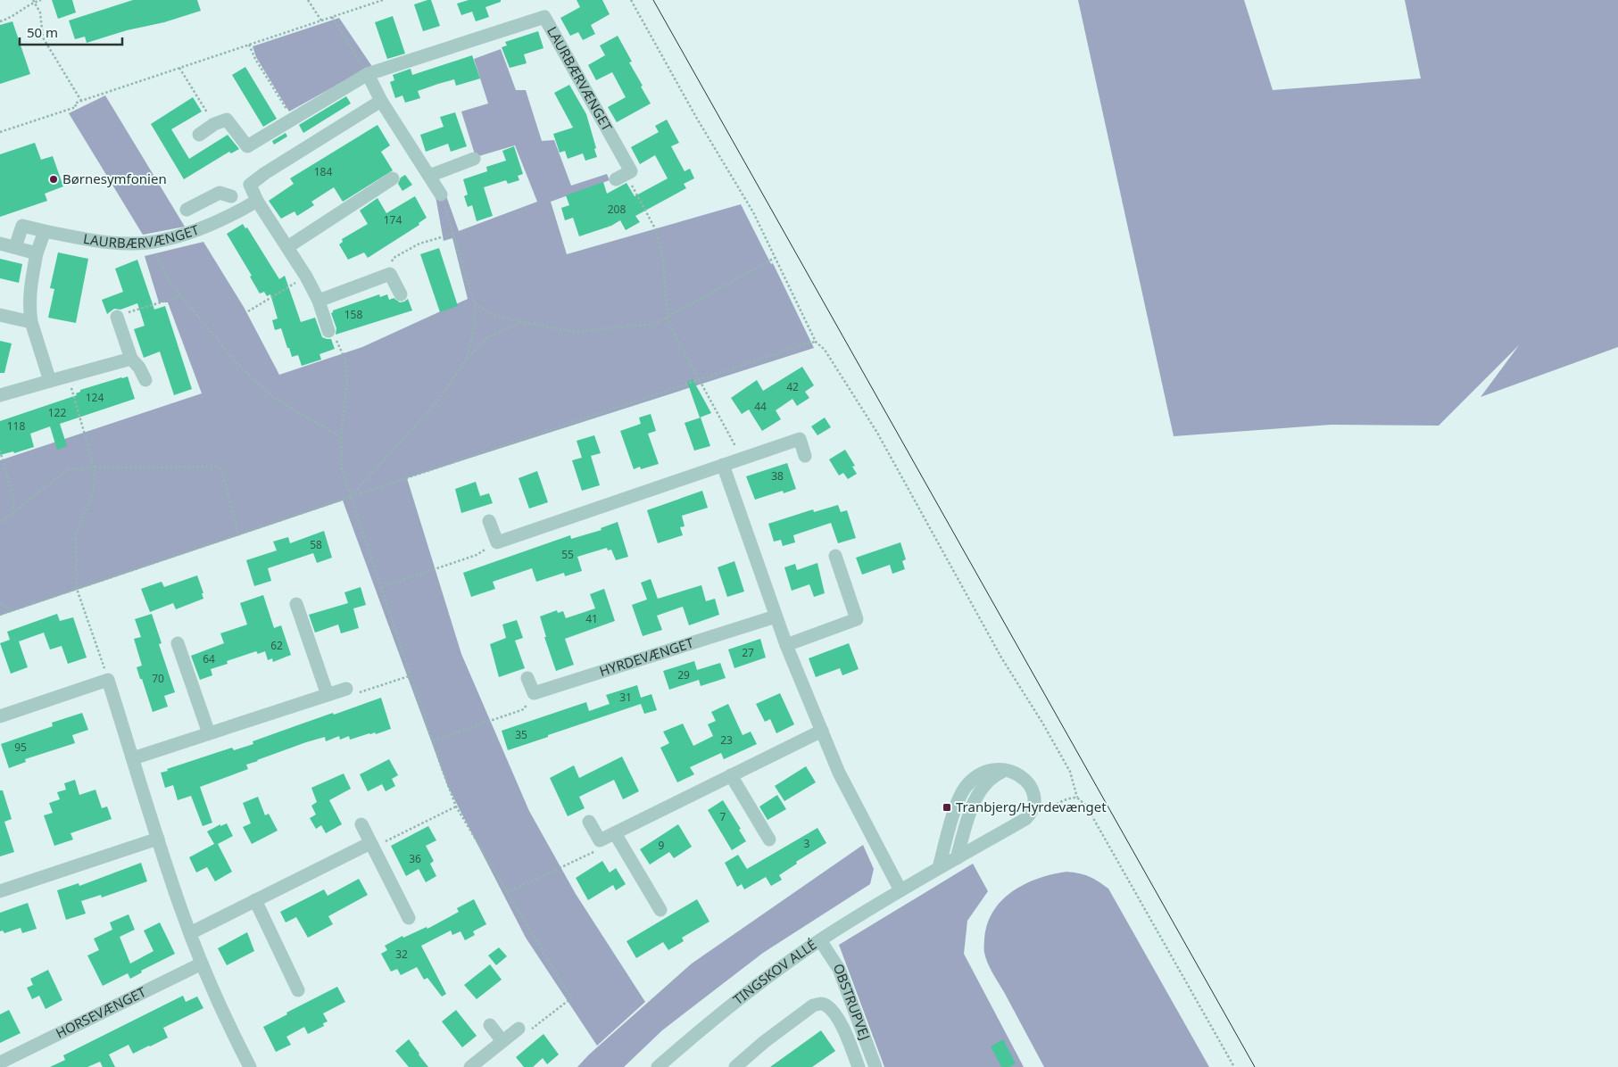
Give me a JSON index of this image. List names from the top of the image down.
{
  "streets": {
    "street": [
      "LAURBÆRVÆNGET",
      "HYRDEVÆNGET",
      "TINGSKOV ALLÉ",
      "OBSTRUPVEJ",
      "HORSEVÆNGET"
    ]
  },
  "crossings": [
    ["TINGSKOV ALLÉ", "OBSTRUPVEJ"]
  ],
  "places": {
    "other": ["Børnesymfonien"],
    "transit": ["Tranbjerg/Hyrdevænget"]
  },
  "house_numbers": [
    "184",
    "208",
    "174",
    "158",
    "42",
    "124",
    "44",
    "122",
    "118",
    "38",
    "58",
    "55",
    "41",
    "62",
    "27",
    "64",
    "29",
    "70",
    "31",
    "35",
    "23",
    "95",
    "7",
    "3",
    "9",
    "36",
    "32"
  ],
  "scale_bar": "50 m"
}
